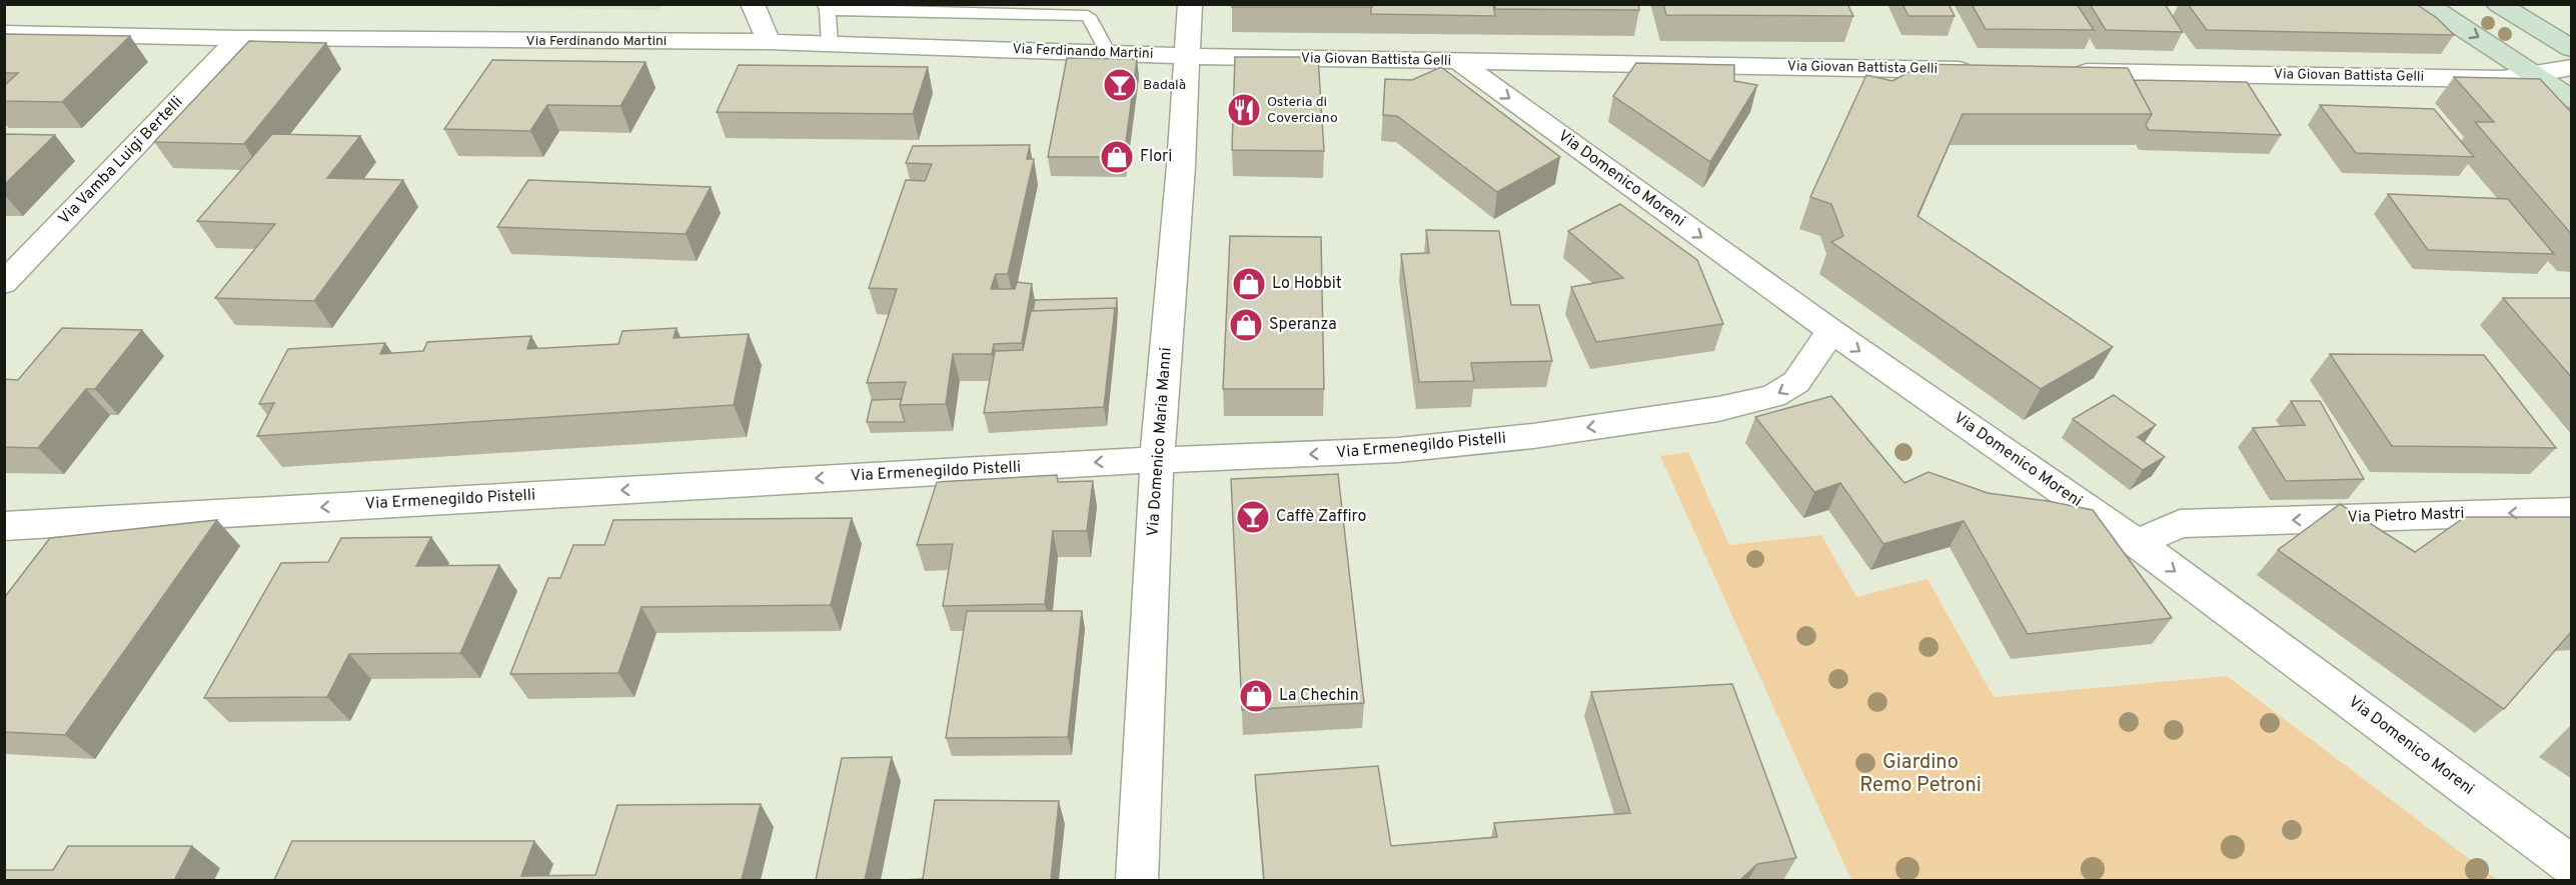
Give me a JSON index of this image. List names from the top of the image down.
{
  "streets": {
    "street": [
      "Via Ferdinando Martini",
      "Via Giovan Battista Gelli",
      "Via Vamba Luigi Bertelli",
      "Via Domenico Moreni",
      "Via Domenico Maria Manni",
      "Via Ermenegildo Pistelli",
      "Via Pietro Mastri"
    ]
  },
  "crossings": [
    ["Via Ferdinando Martini", "Via Giovan Battista Gelli"],
    ["Via Ferdinando Martini", "Via Vamba Luigi Bertelli"],
    ["Via Ferdinando Martini", "Via Domenico Maria Manni"],
    ["Via Giovan Battista Gelli", "Via Domenico Moreni"],
    ["Via Giovan Battista Gelli", "Via Domenico Maria Manni"],
    ["Via Domenico Moreni", "Via Ermenegildo Pistelli"],
    ["Via Domenico Moreni", "Via Pietro Mastri"],
    ["Via Domenico Maria Manni", "Via Ermenegildo Pistelli"]
  ],
  "one_way": ["Via Domenico Moreni", "Via Ermenegildo Pistelli", "Via Pietro Mastri"],
  "parks": ["Giardino Remo Petroni"],
  "places": {
    "bar": ["Badalà", "Caffè Zaffiro"],
    "restaurant": ["Osteria di Coverciano"],
    "shop": [
      "Flori",
      "Lo Hobbit",
      "Speranza",
      "La Chechin"
    ]
  }
}
